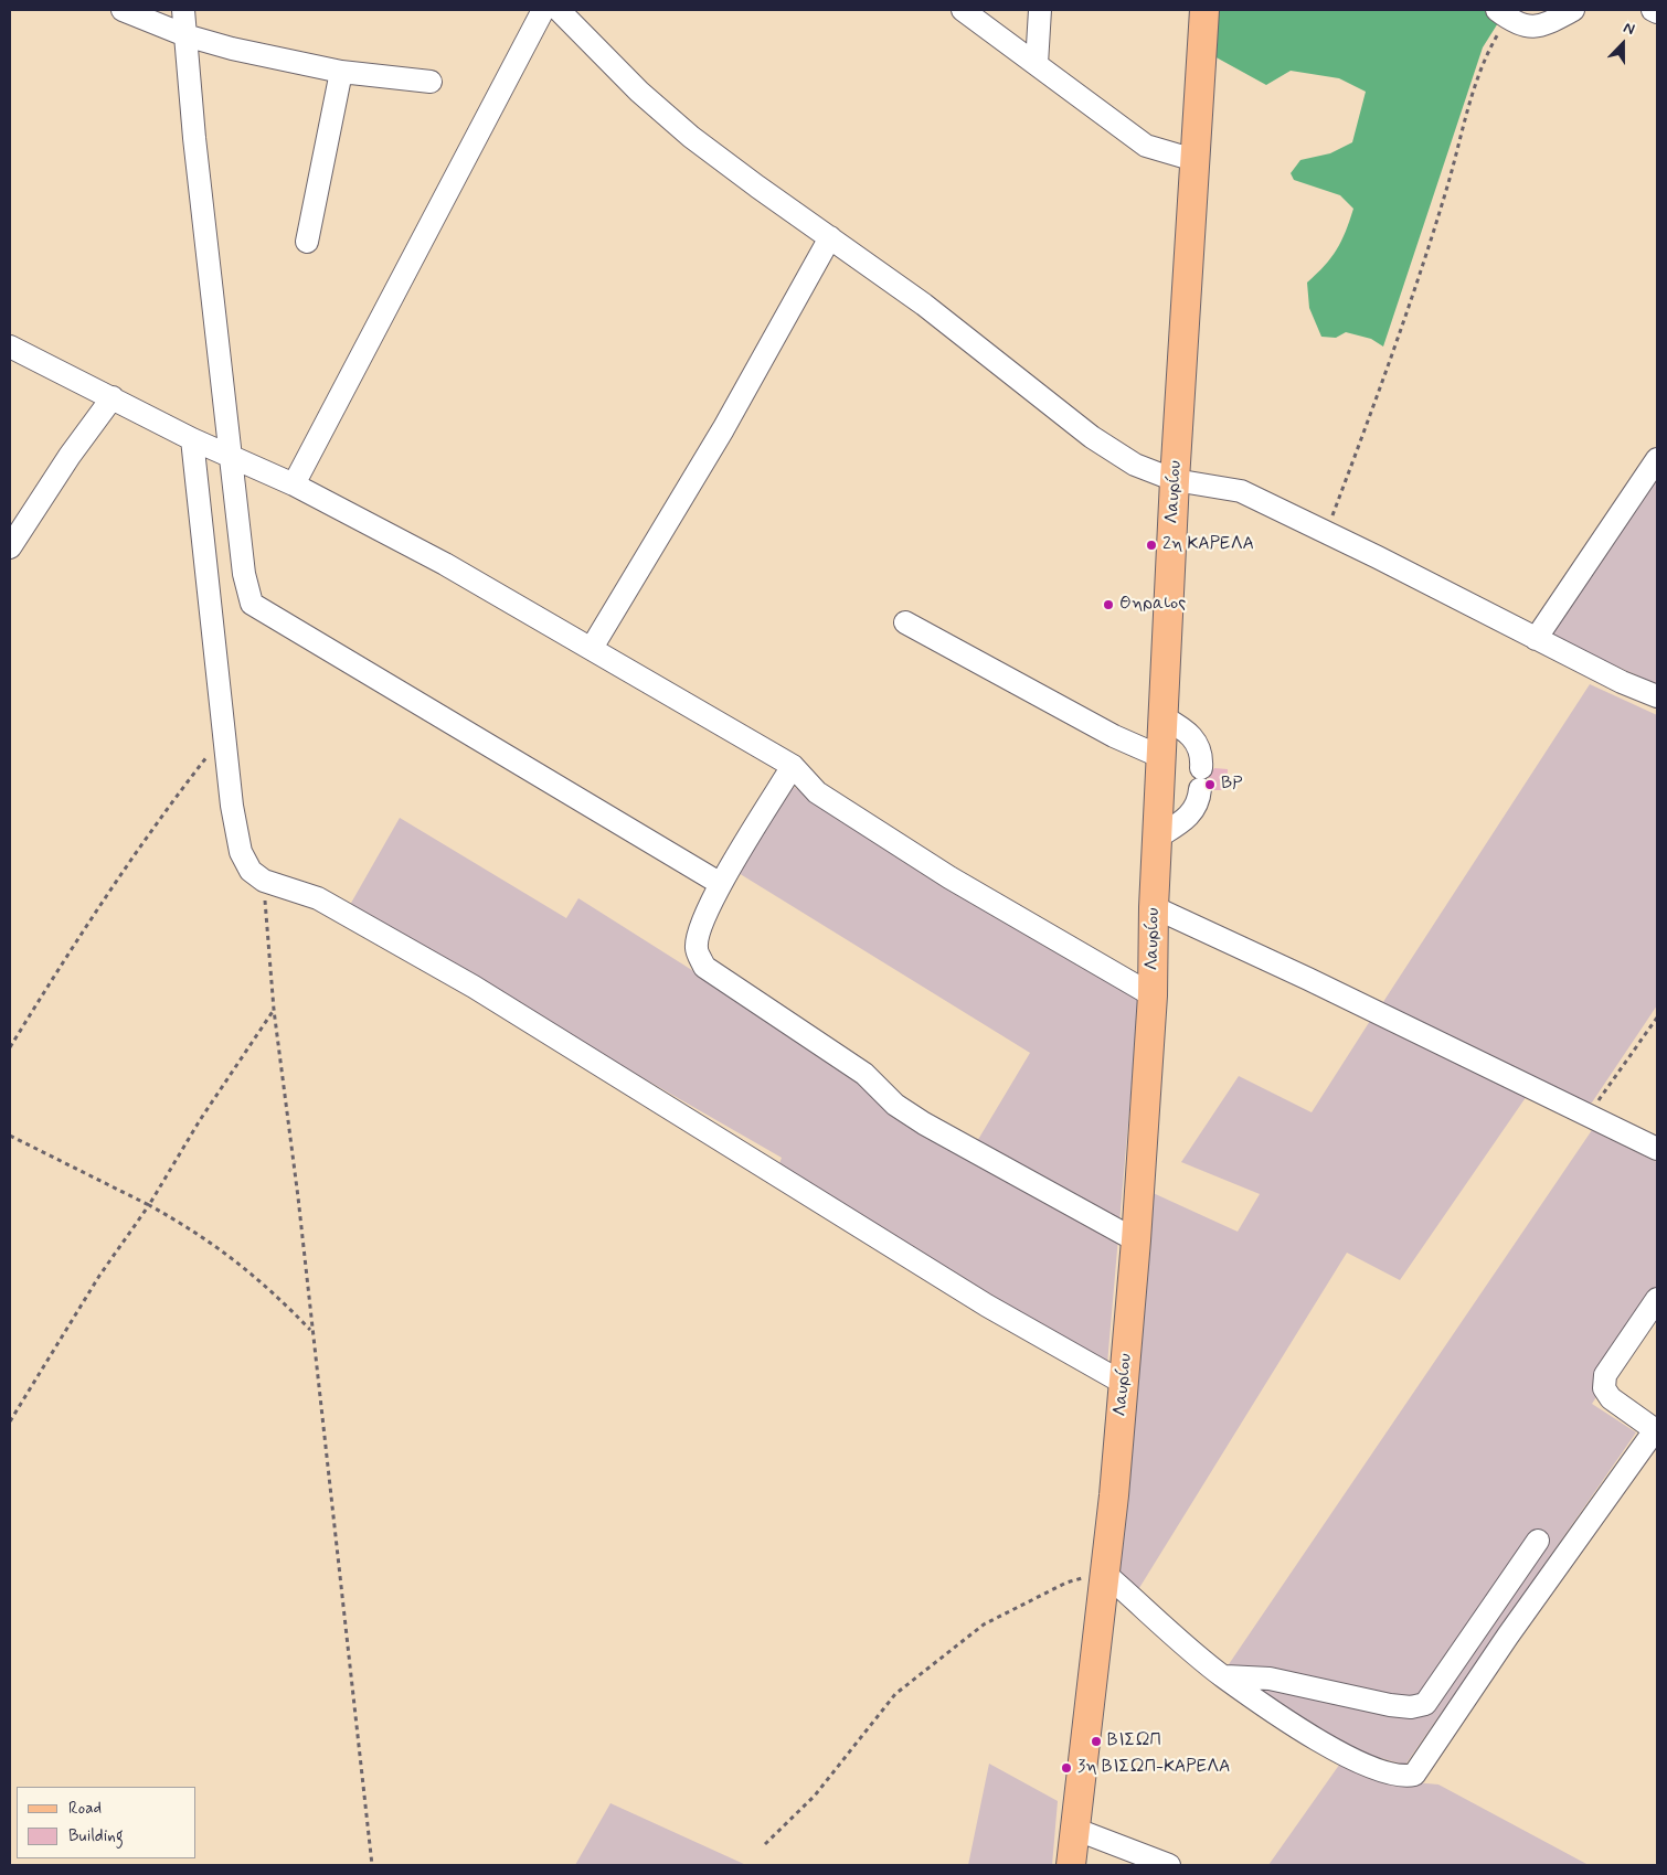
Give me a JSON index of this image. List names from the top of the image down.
{
  "streets": {
    "main road": ["Λαυρίου"]
  },
  "places": [
    "2η ΚΑΡΕΛΑ",
    "Θηραιος",
    "BP",
    "ΒΙΣΩΠ",
    "3η ΒΙΣΩΠ-ΚΑΡΕΛΑ"
  ],
  "legend": ["Road", "Building"],
  "north": "top"
}
